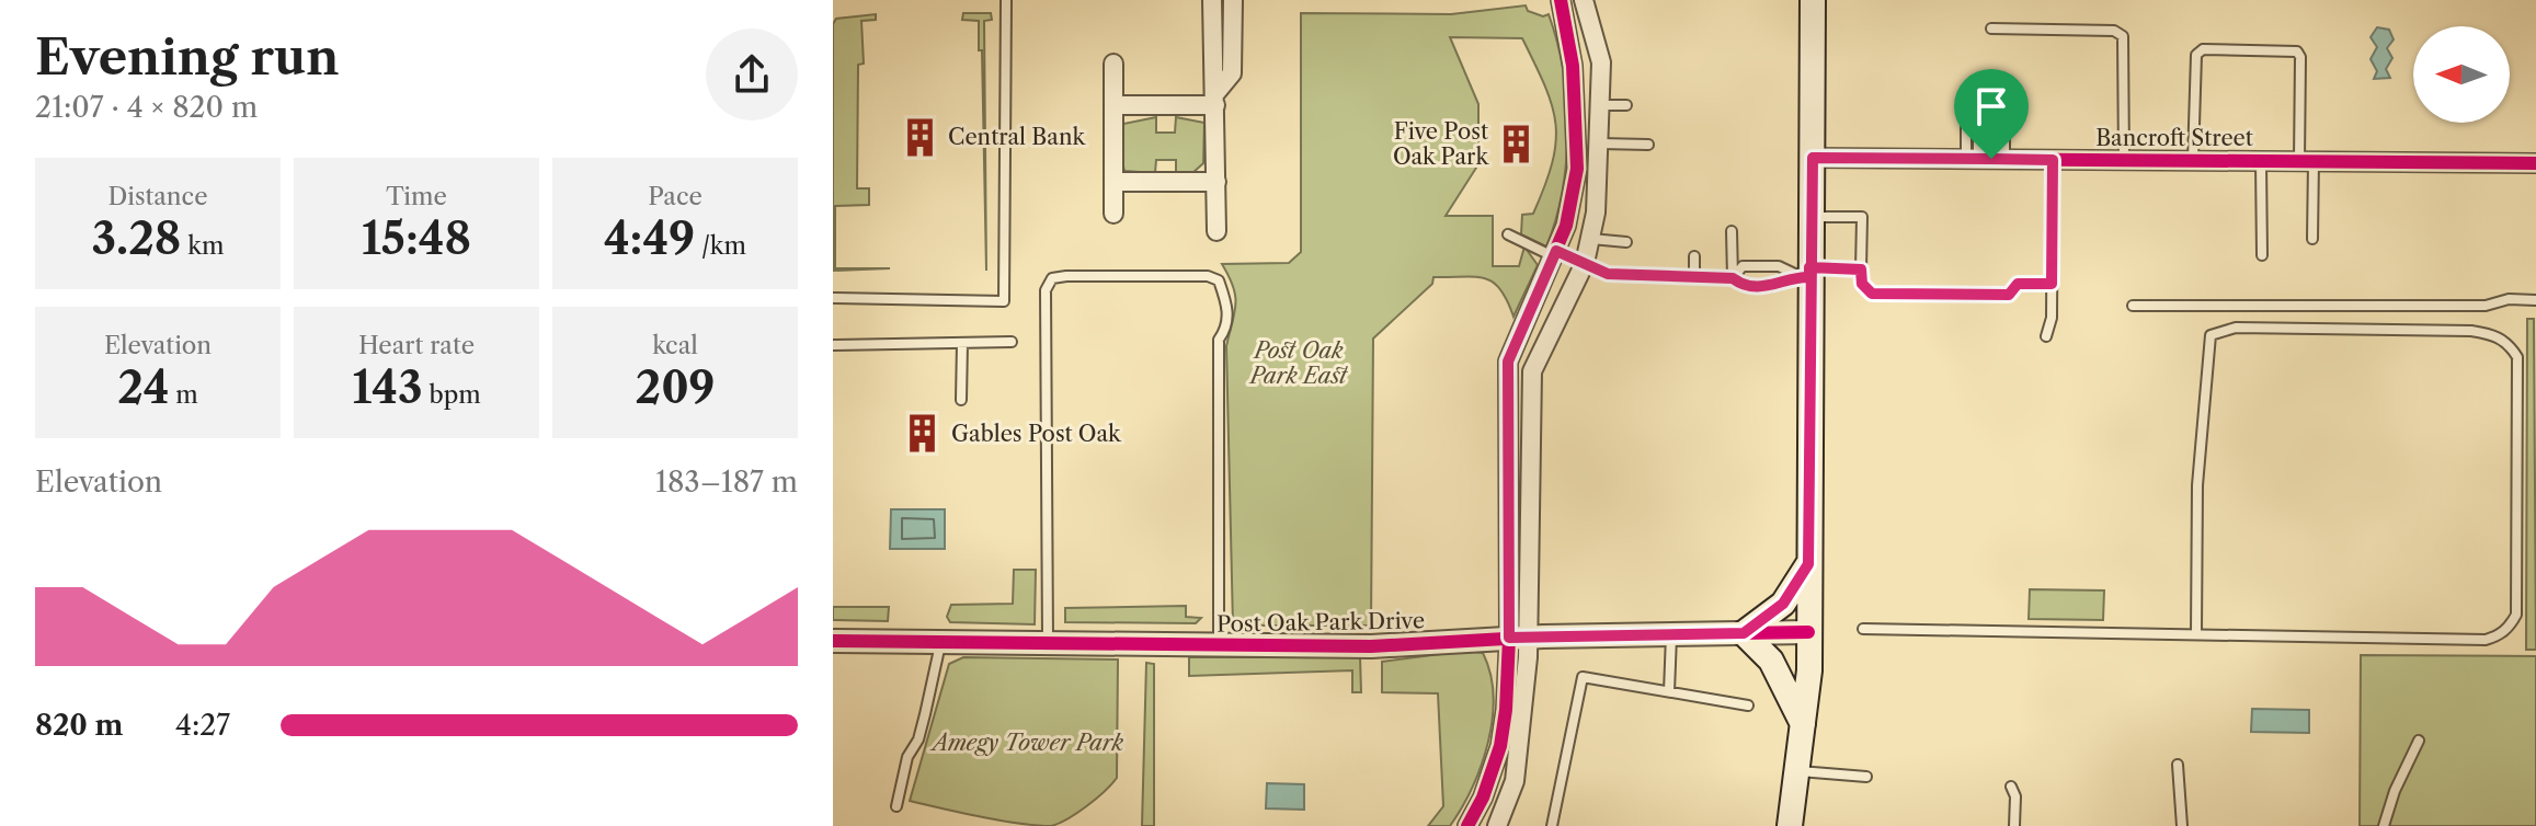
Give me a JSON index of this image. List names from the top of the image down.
{
  "streets": {
    "street": ["Bancroft Street", "Post Oak Park Drive"]
  },
  "parks": ["Post Oak Park East", "Amegy Tower Park"],
  "places": {
    "building": ["Central Bank", "Five Post Oak Park", "Gables Post Oak"]
  },
  "north": "left",
  "page": {
    "heading": ["Evening run", "21:07 · 4 × 820 m"],
    "stats": [
      ["Distance", "3.28 km"],
      ["Time", "15:48"],
      ["Pace", "4:49 /km"],
      ["Elevation", "24 m"],
      ["Heart rate", "143 bpm"],
      ["kcal", "209"]
    ],
    "chart": ["Elevation", "183–187 m"],
    "list": [
      {
        "name": "820 m",
        "note": "4:27"
      }
    ]
  }
}
